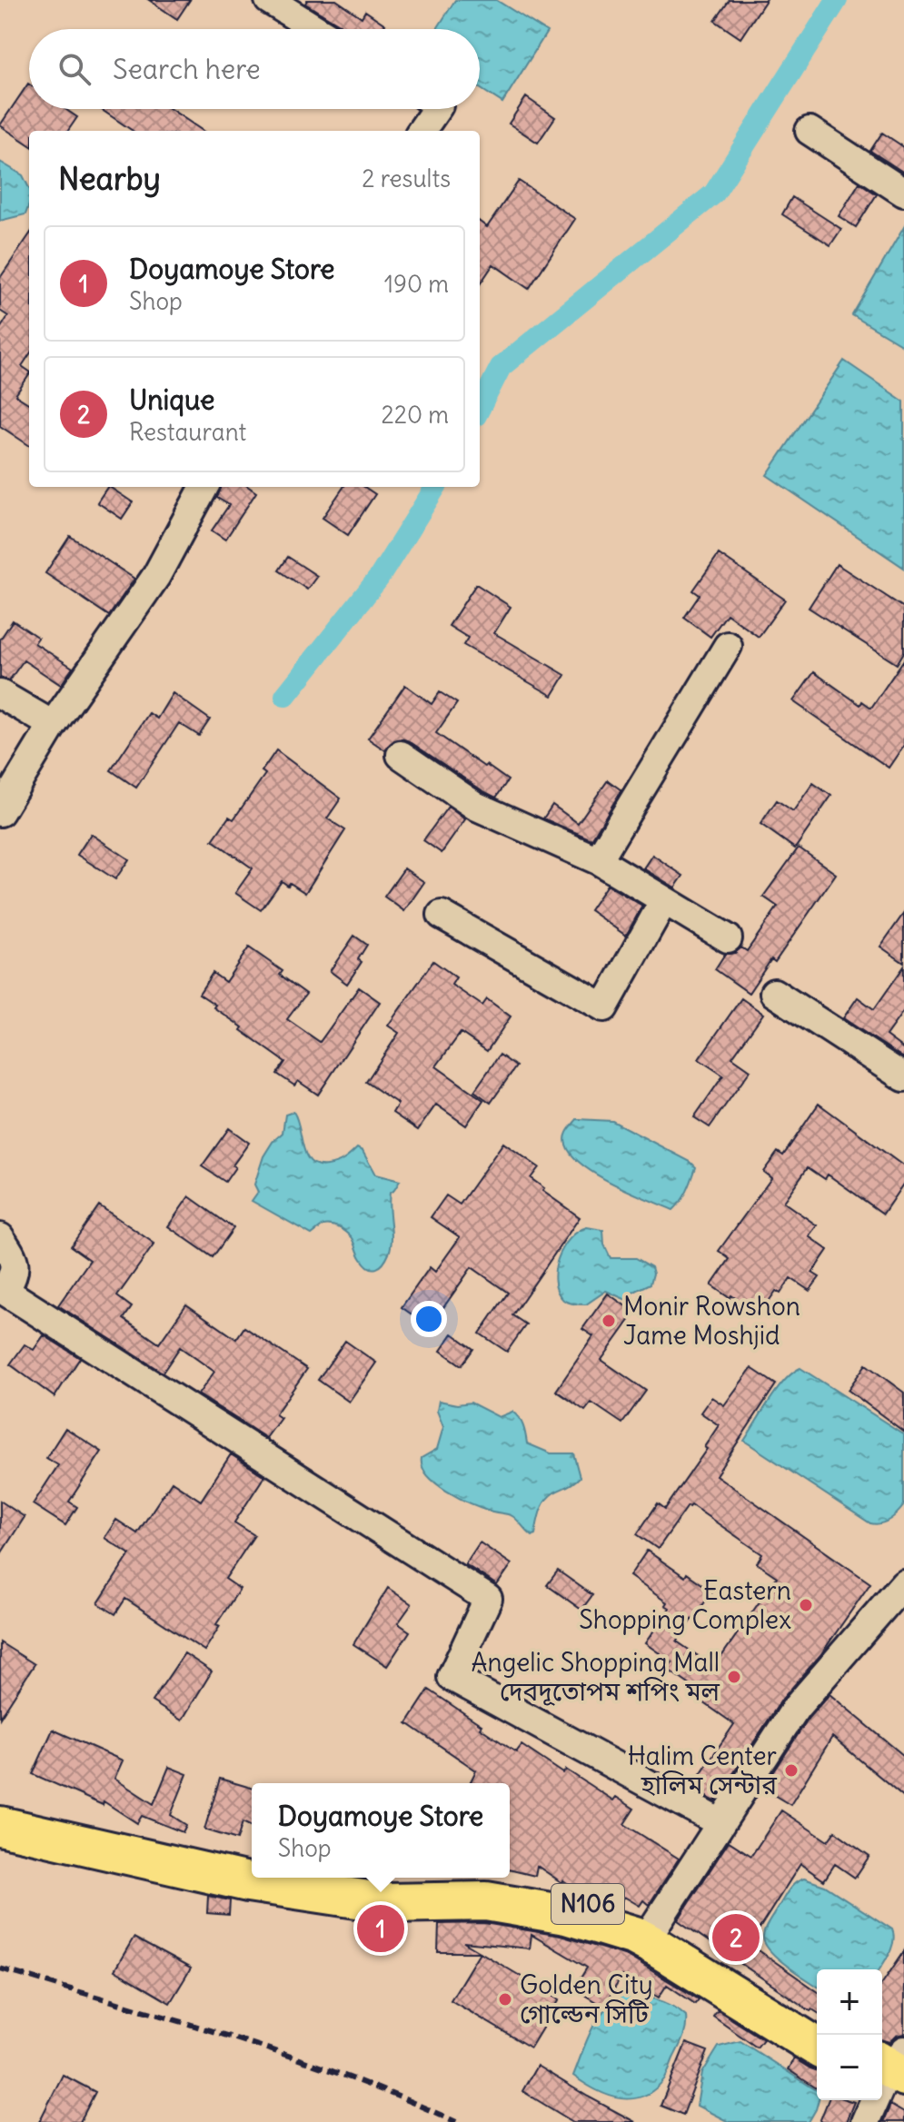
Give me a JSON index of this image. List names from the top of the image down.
{
  "streets": {
    "highway": ["N106"]
  },
  "places": [
    "Monir Rowshon Jame Moshjid",
    "Eastern Shopping Complex",
    "Angelic Shopping Mall দেবদূতোপম শপিং মল",
    "Halim Center হালিম সেন্টার",
    "Golden City গোল্ডেন সিটি"
  ],
  "page": {
    "search": "Search here",
    "heading": ["Nearby", "2 results"],
    "list": [
      {
        "mark": "1",
        "name": "Doyamoye Store",
        "note": "Shop",
        "value": "190 m"
      },
      {
        "mark": "2",
        "name": "Unique",
        "note": "Restaurant",
        "value": "220 m"
      }
    ],
    "popup": ["Doyamoye Store", "Shop"],
    "pins": ["1", "2"],
    "map_buttons": ["+", "−"]
  }
}
